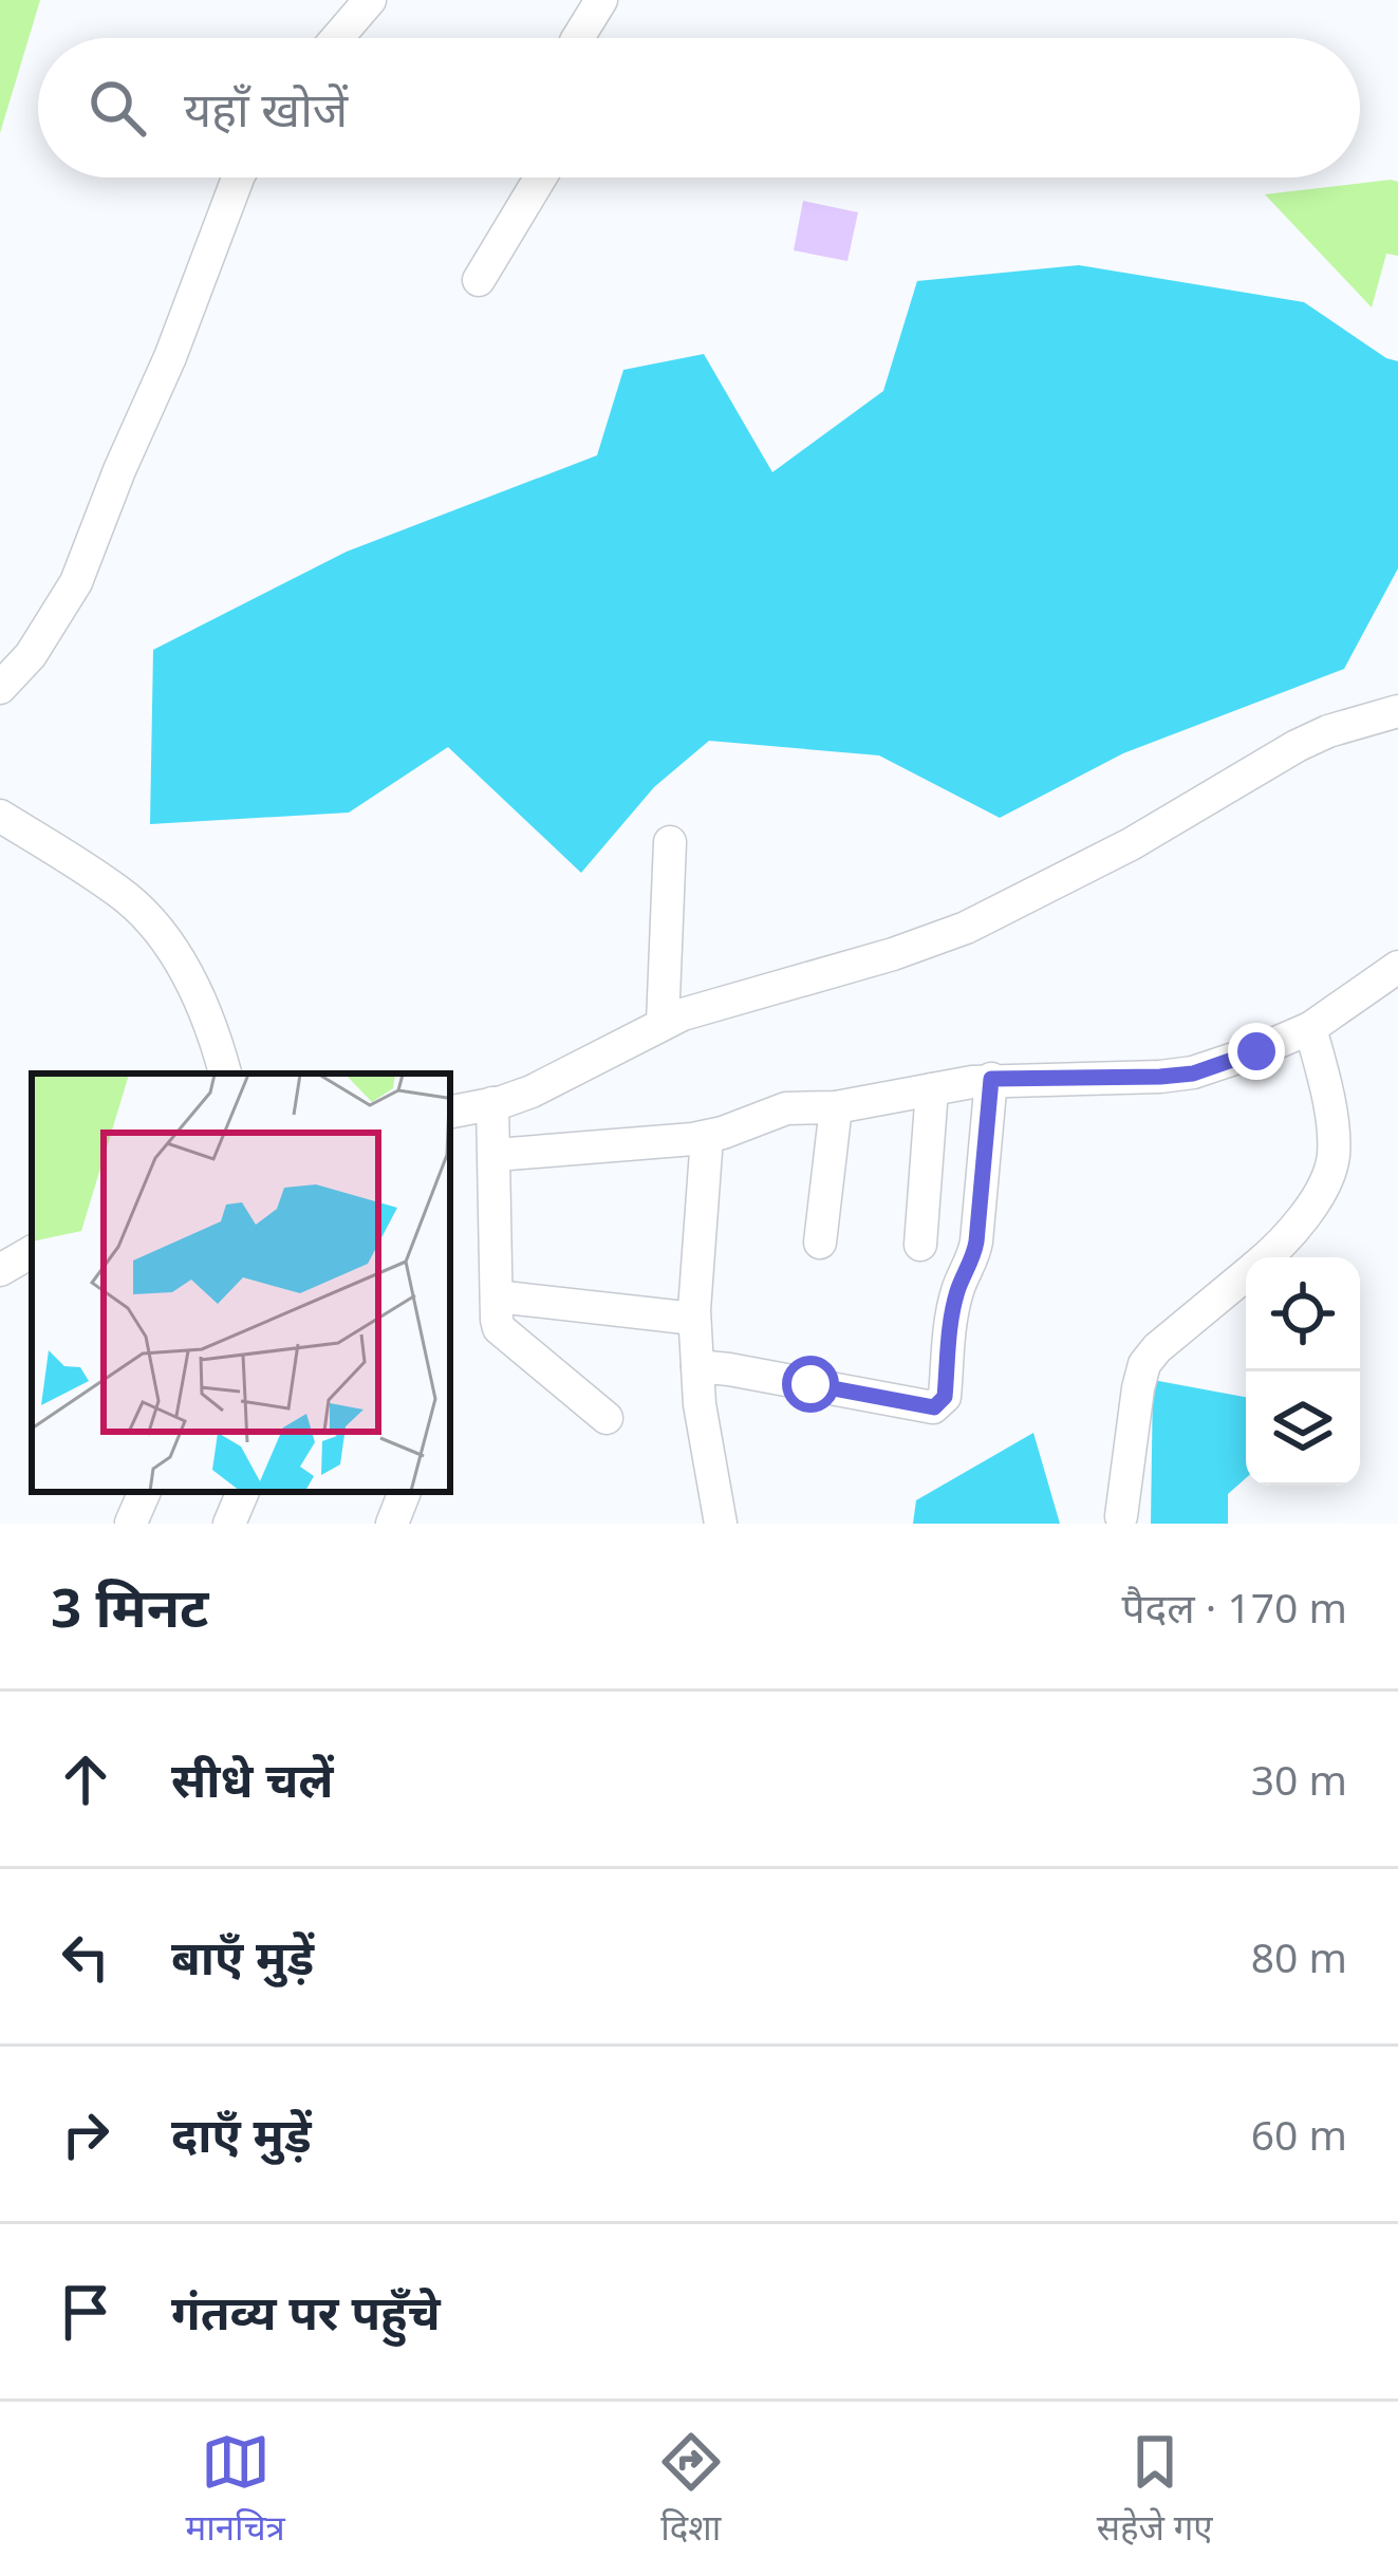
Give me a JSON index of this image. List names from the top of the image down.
{
  "page": {
    "search": "यहाँ खोजें",
    "heading": ["3 मिनट", "पैदल · 170 m"],
    "list": [
      ["सीधे चलें", "30 m"],
      ["बाएँ मुड़ें", "80 m"],
      ["दाएँ मुड़ें", "60 m"],
      "गंतव्य पर पहुँचे"
    ],
    "nav": ["मानचित्र", "दिशा", "सहेजे गए"]
  }
}
